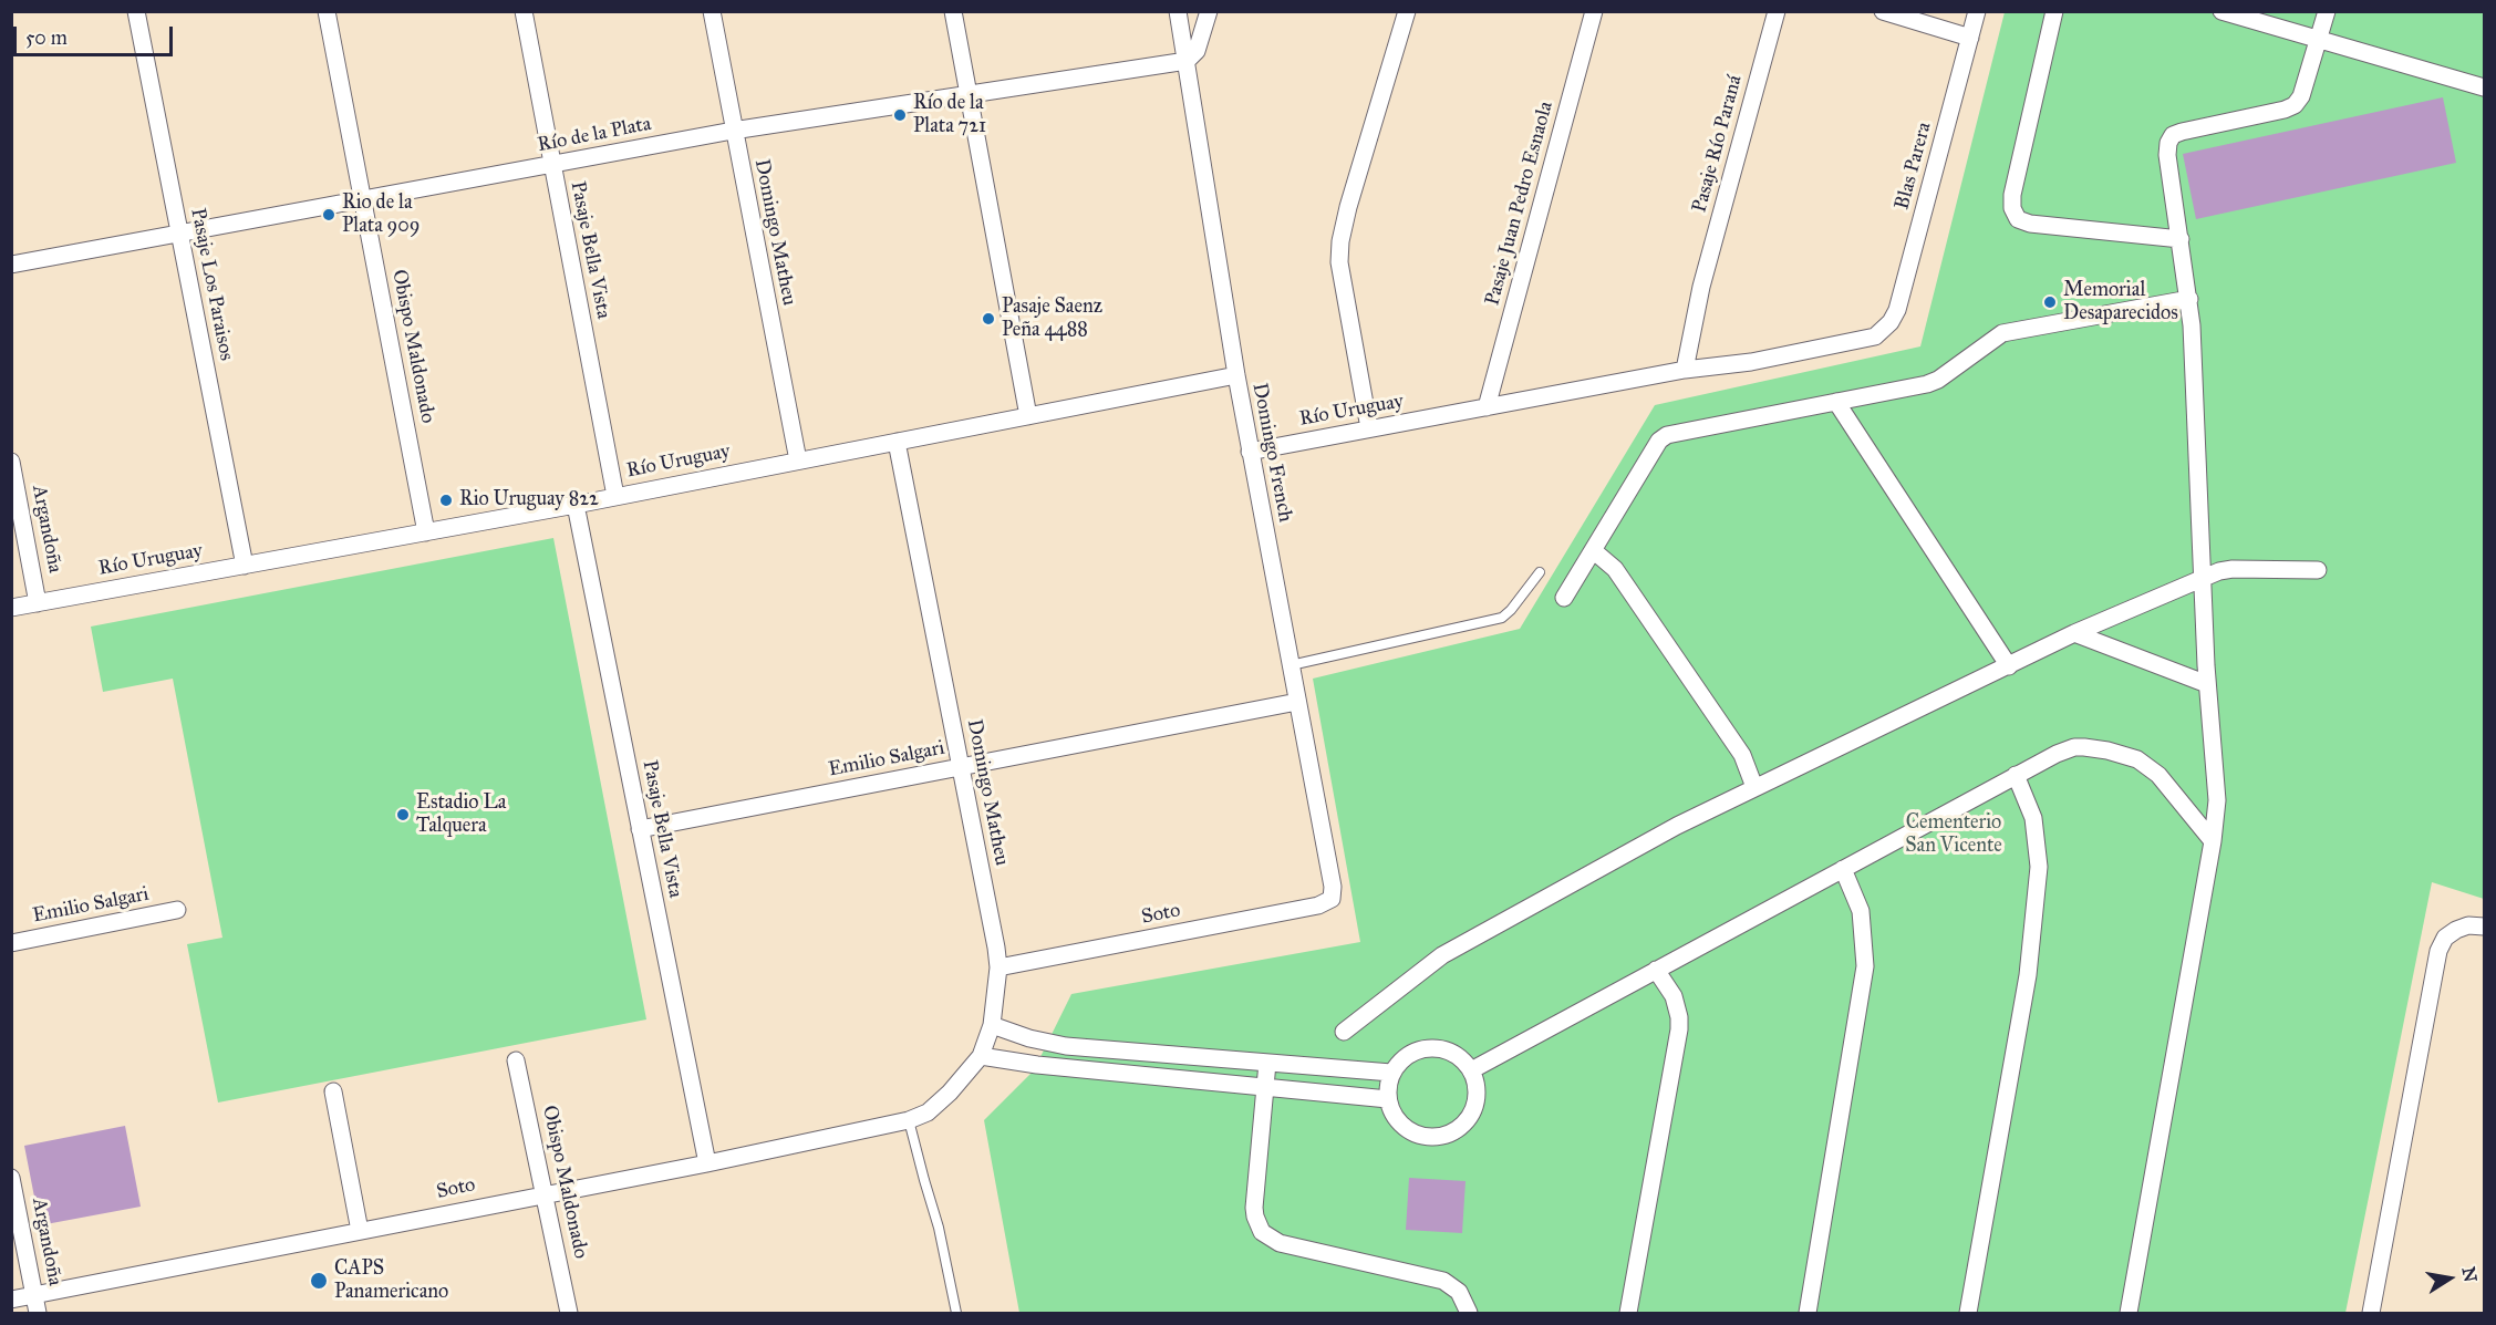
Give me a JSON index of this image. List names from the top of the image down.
{
  "streets": {
    "street": [
      "Río de la Plata",
      "Pasaje Río Paraná",
      "Blas Parera",
      "Pasaje Juan Pedro Esnaola",
      "Domingo Matheu",
      "Pasaje Bella Vista",
      "Pasaje Los Paraisos",
      "Obispo Maldonado",
      "Río Uruguay",
      "Domingo French",
      "Argandoña",
      "Emilio Salgari",
      "Soto"
    ]
  },
  "crossings": [
    ["Río de la Plata", "Domingo Matheu"],
    ["Río de la Plata", "Pasaje Bella Vista"],
    ["Río de la Plata", "Pasaje Los Paraisos"],
    ["Río de la Plata", "Obispo Maldonado"],
    ["Río de la Plata", "Domingo French"],
    ["Pasaje Río Paraná", "Río Uruguay"],
    ["Blas Parera", "Río Uruguay"],
    ["Pasaje Juan Pedro Esnaola", "Río Uruguay"],
    ["Domingo Matheu", "Río Uruguay"],
    ["Domingo Matheu", "Emilio Salgari"],
    ["Domingo Matheu", "Soto"],
    ["Pasaje Bella Vista", "Río Uruguay"],
    ["Pasaje Bella Vista", "Emilio Salgari"],
    ["Pasaje Bella Vista", "Soto"],
    ["Pasaje Los Paraisos", "Río Uruguay"],
    ["Obispo Maldonado", "Río Uruguay"],
    ["Obispo Maldonado", "Soto"],
    ["Río Uruguay", "Domingo French"],
    ["Río Uruguay", "Argandoña"],
    ["Domingo French", "Emilio Salgari"],
    ["Domingo French", "Soto"],
    ["Argandoña", "Soto"]
  ],
  "parks": ["Cementerio San Vicente"],
  "places": [
    "Río de la Plata 721",
    "Rio de la Plata 909",
    "Memorial Desaparecidos",
    "Pasaje Saenz Peña 4488",
    "Rio Uruguay 822",
    "Estadio La Talquera",
    "CAPS Panamericano"
  ],
  "scale_bar": "50 m",
  "north": "right"
}
